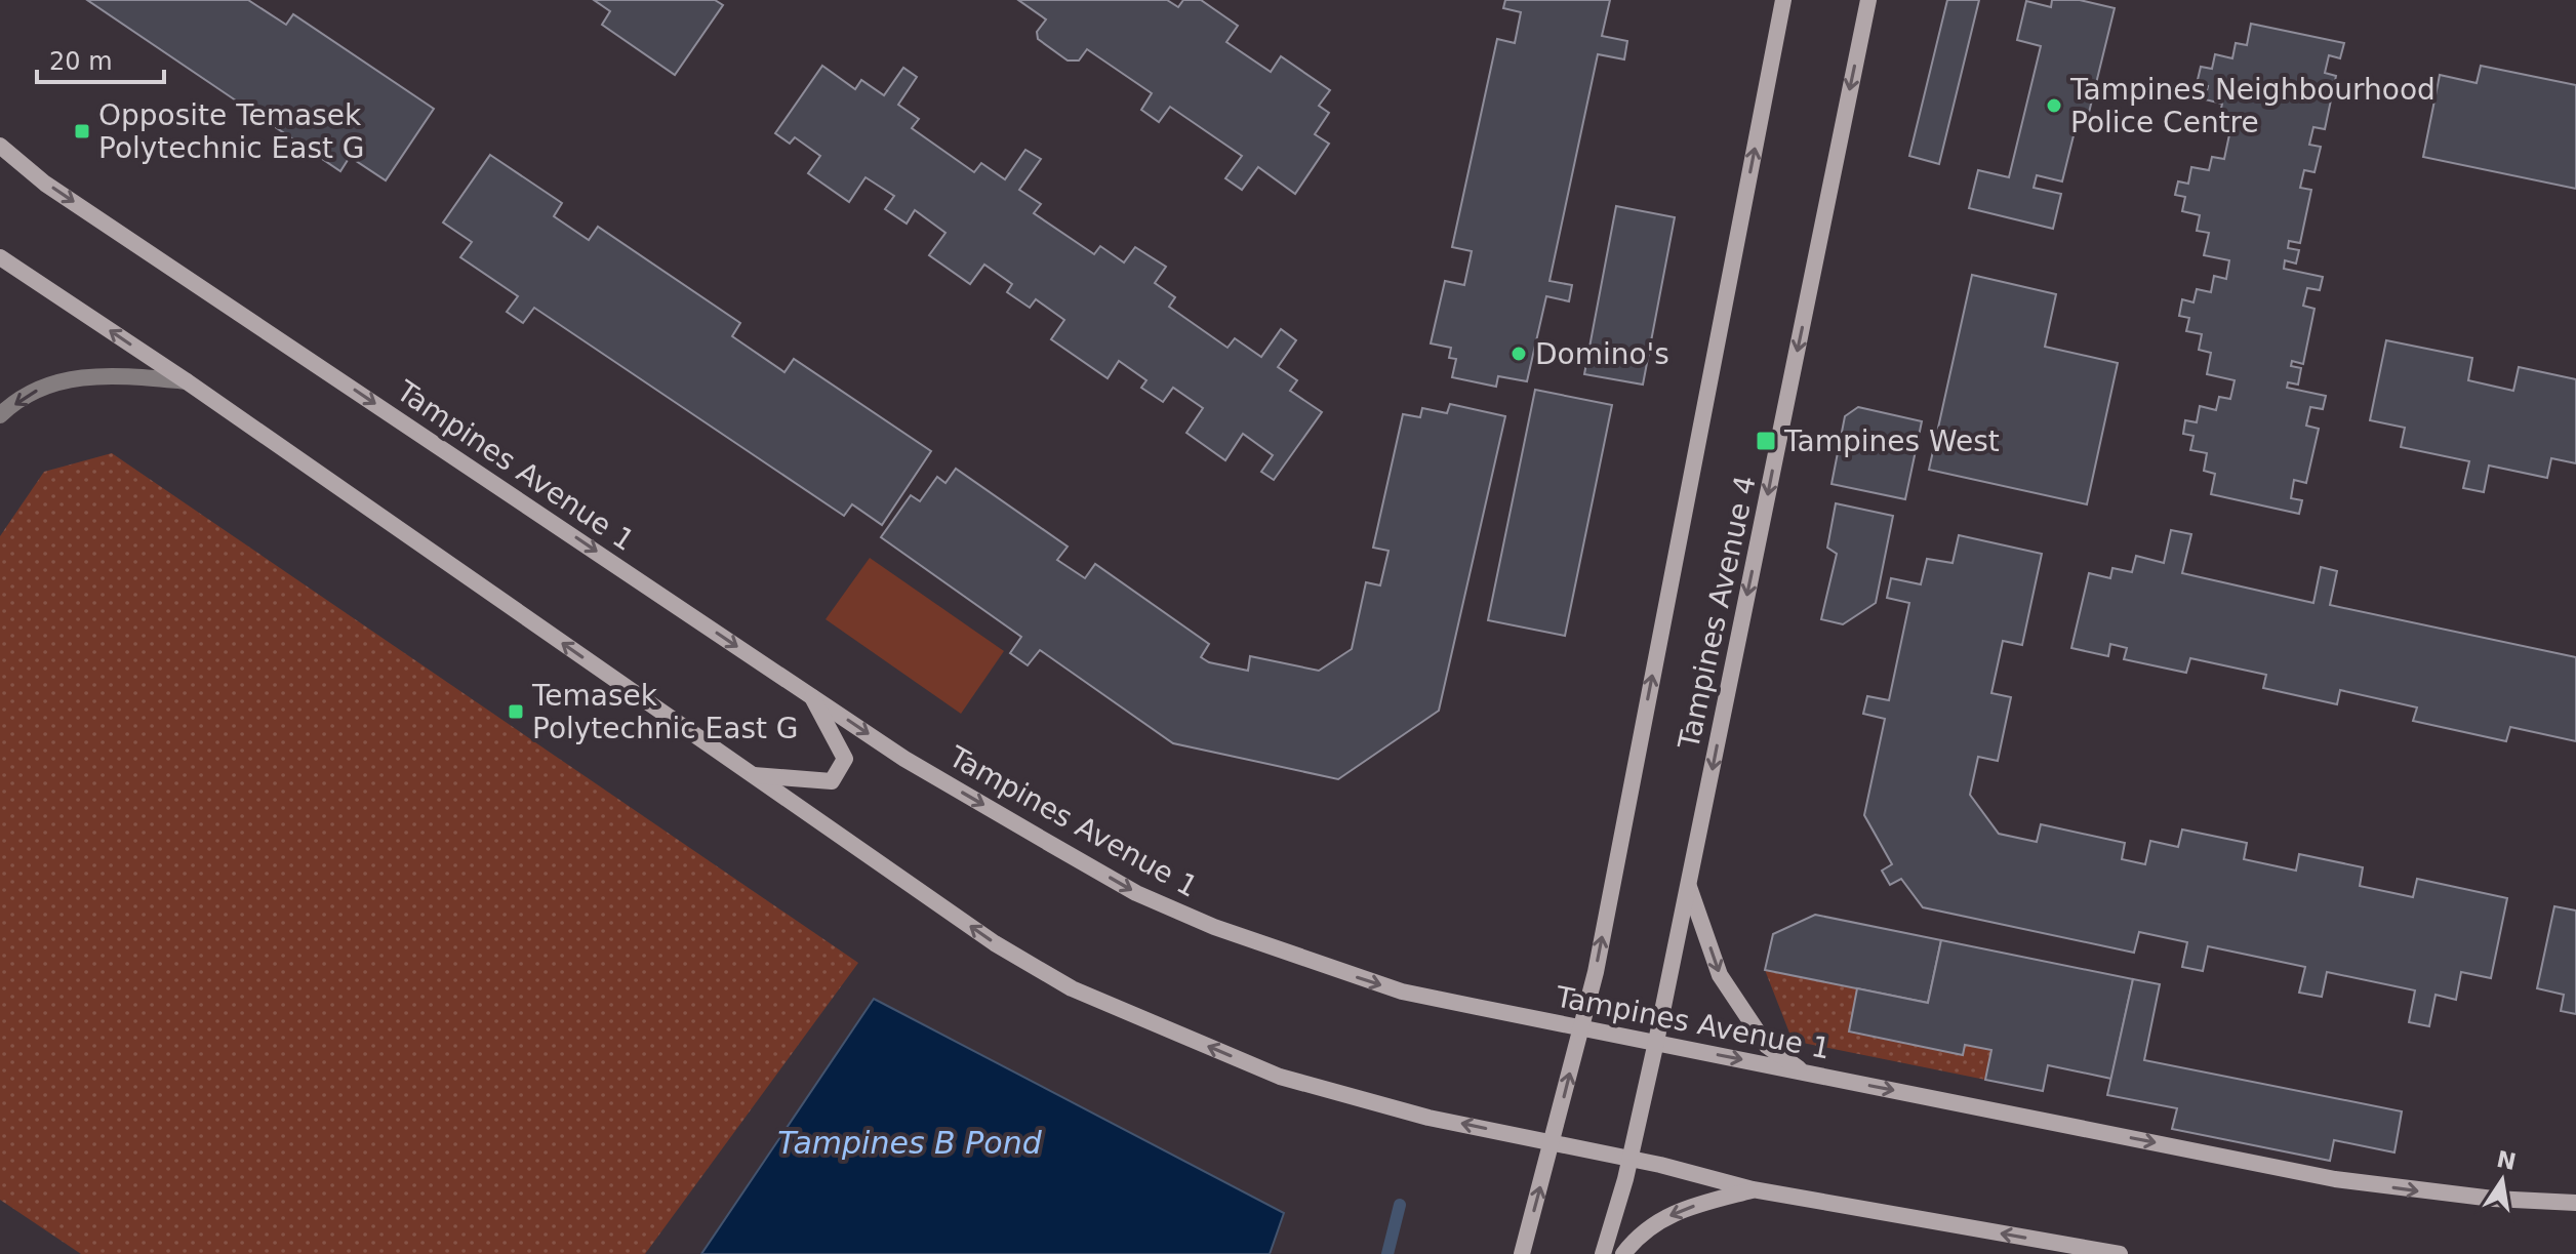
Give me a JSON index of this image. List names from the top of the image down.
{
  "streets": {
    "main road": ["Tampines Avenue 1", "Tampines Avenue 4"]
  },
  "crossings": [
    ["Tampines Avenue 1", "Tampines Avenue 4"]
  ],
  "water": ["Tampines B Pond"],
  "places": {
    "other": ["Tampines Neighbourhood Police Centre", "Domino's"],
    "transit": ["Opposite Temasek Polytechnic East G", "Tampines West", "Temasek Polytechnic East G"]
  },
  "scale_bar": "20 m",
  "north": "top"
}
